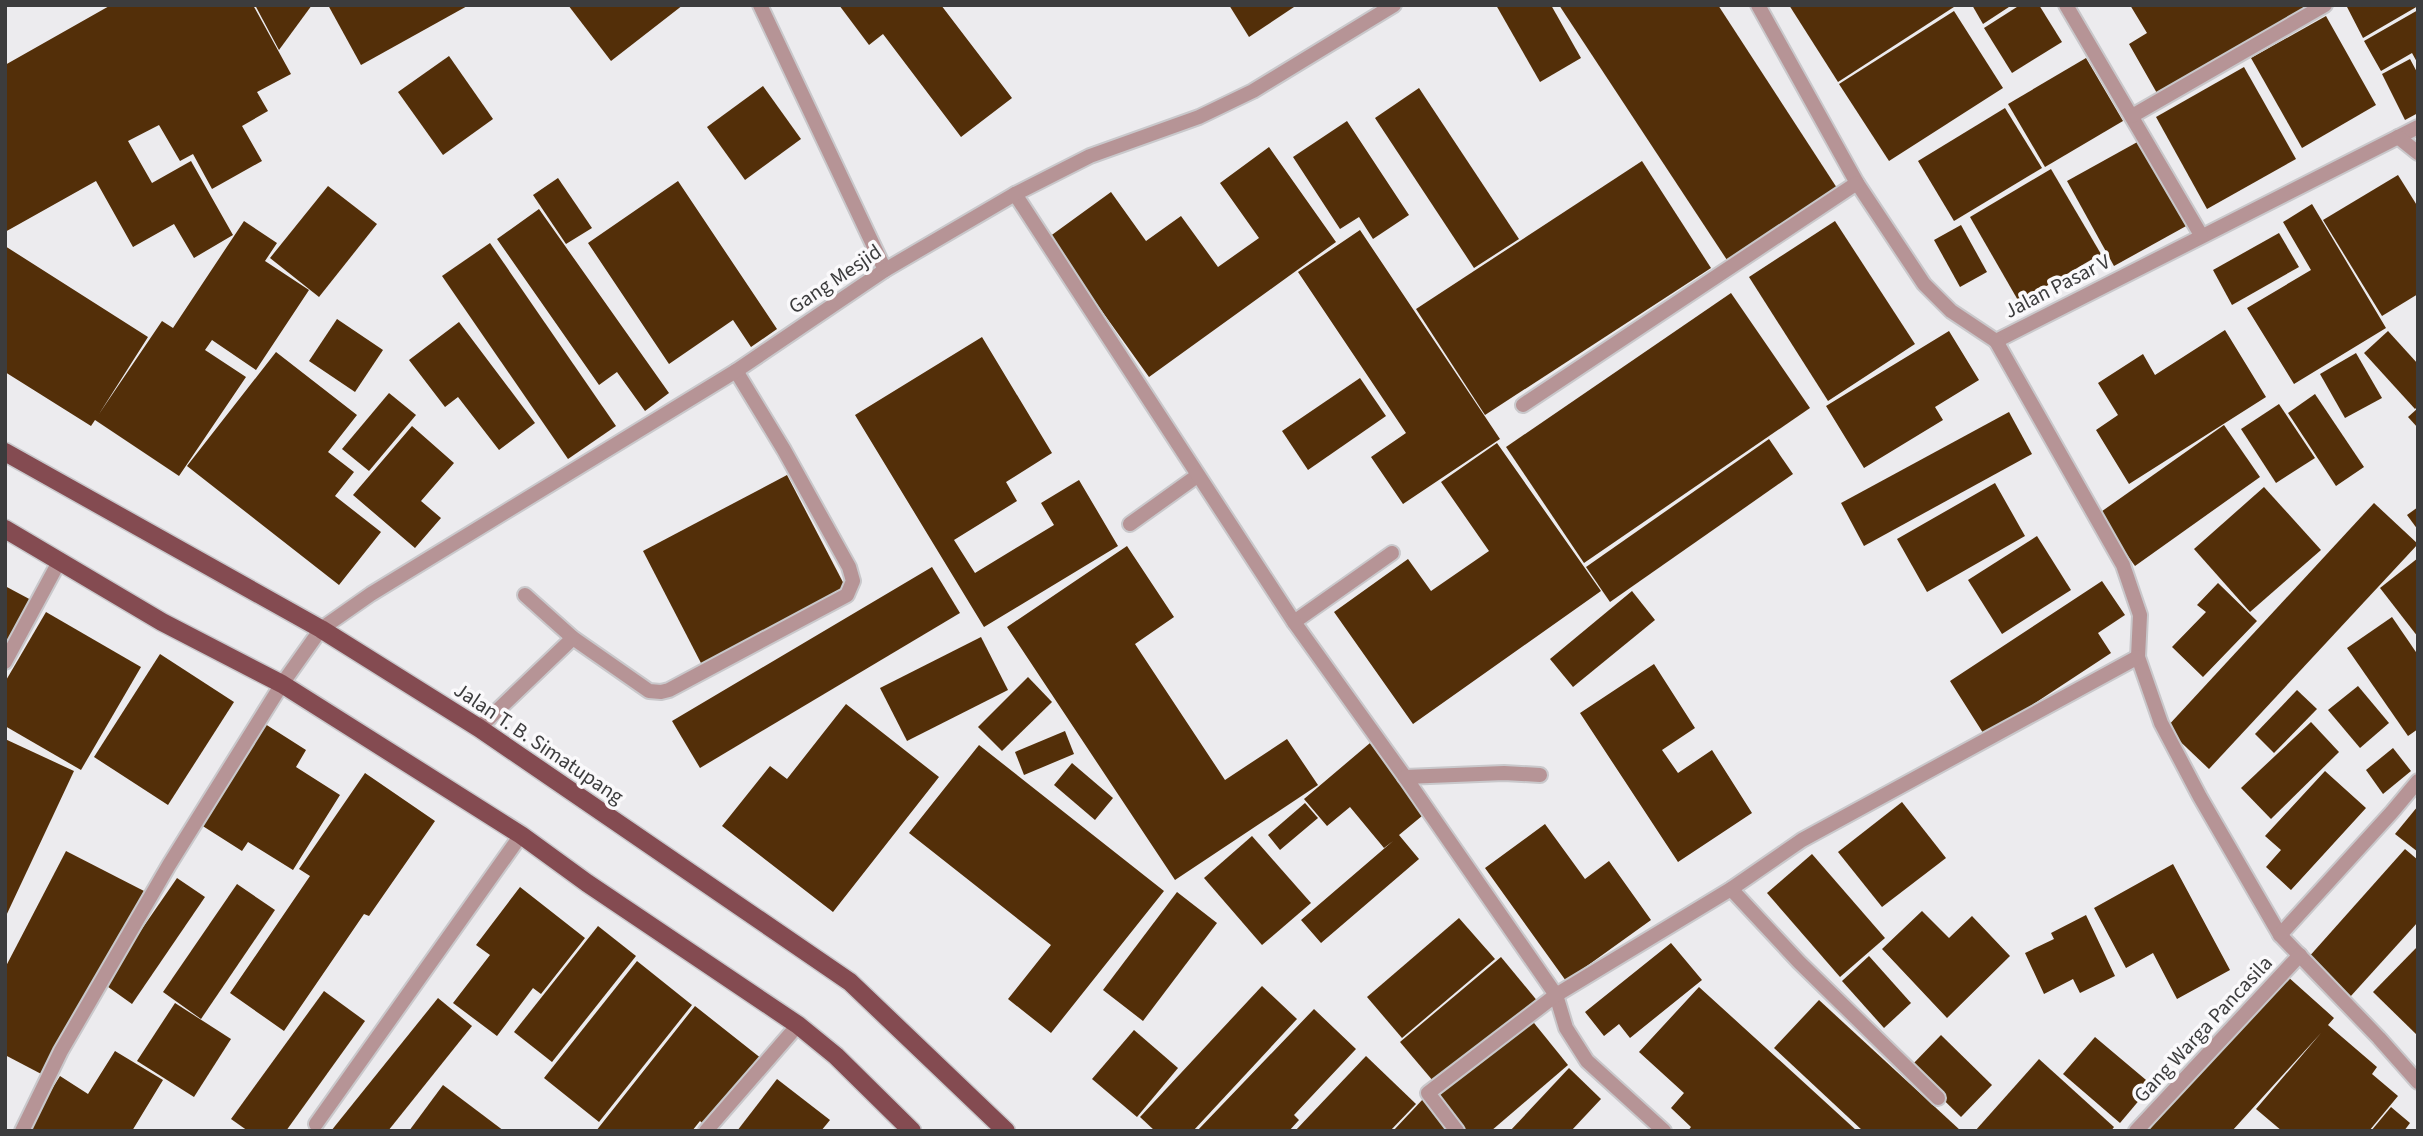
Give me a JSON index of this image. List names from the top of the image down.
{
  "streets": {
    "main road": ["Jalan T. B. Simatupang"],
    "street": ["Gang Mesjid", "Jalan Pasar V", "Gang Warga Pancasila"]
  },
  "crossings": [
    ["Gang Mesjid", "Jalan T. B. Simatupang"]
  ]
}
